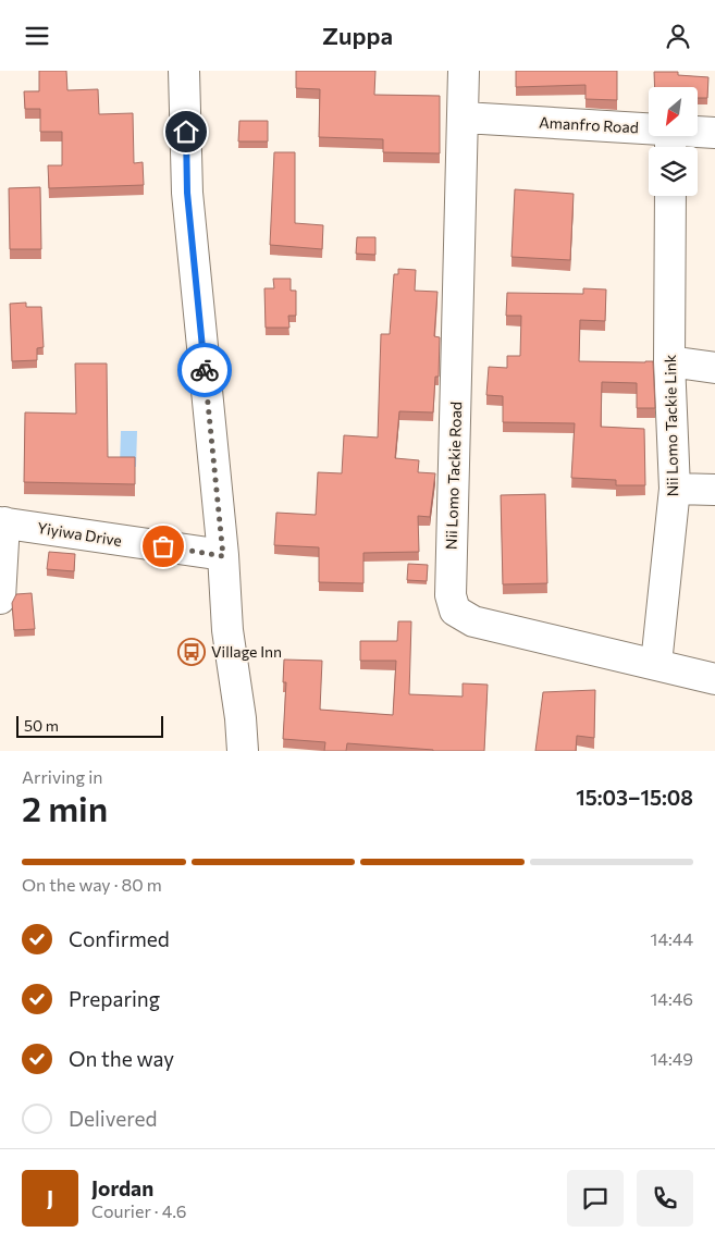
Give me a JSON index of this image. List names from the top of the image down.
{
  "streets": {
    "street": [
      "Amanfro Road",
      "Nii Lomo Tackie Link",
      "Nii Lomo Tackie Road",
      "Yiyiwa Drive"
    ]
  },
  "crossings": [
    ["Amanfro Road", "Nii Lomo Tackie Road"],
    ["Nii Lomo Tackie Link", "Nii Lomo Tackie Road"]
  ],
  "places": {
    "bus stop": ["Village Inn"]
  },
  "scale_bar": "50 m",
  "north": "bottom left",
  "page": {
    "header": "Zuppa",
    "scale": "50 m",
    "heading": ["2 min", "Arriving in", "15:03–15:08"],
    "panel": ["Jordan", "Courier · 4.6"],
    "bar": "On the way · 80 m",
    "list": [
      ["Confirmed", "14:44"],
      ["Preparing", "14:46"],
      ["On the way", "14:49"],
      "Delivered"
    ],
    "round": "J"
  }
}
